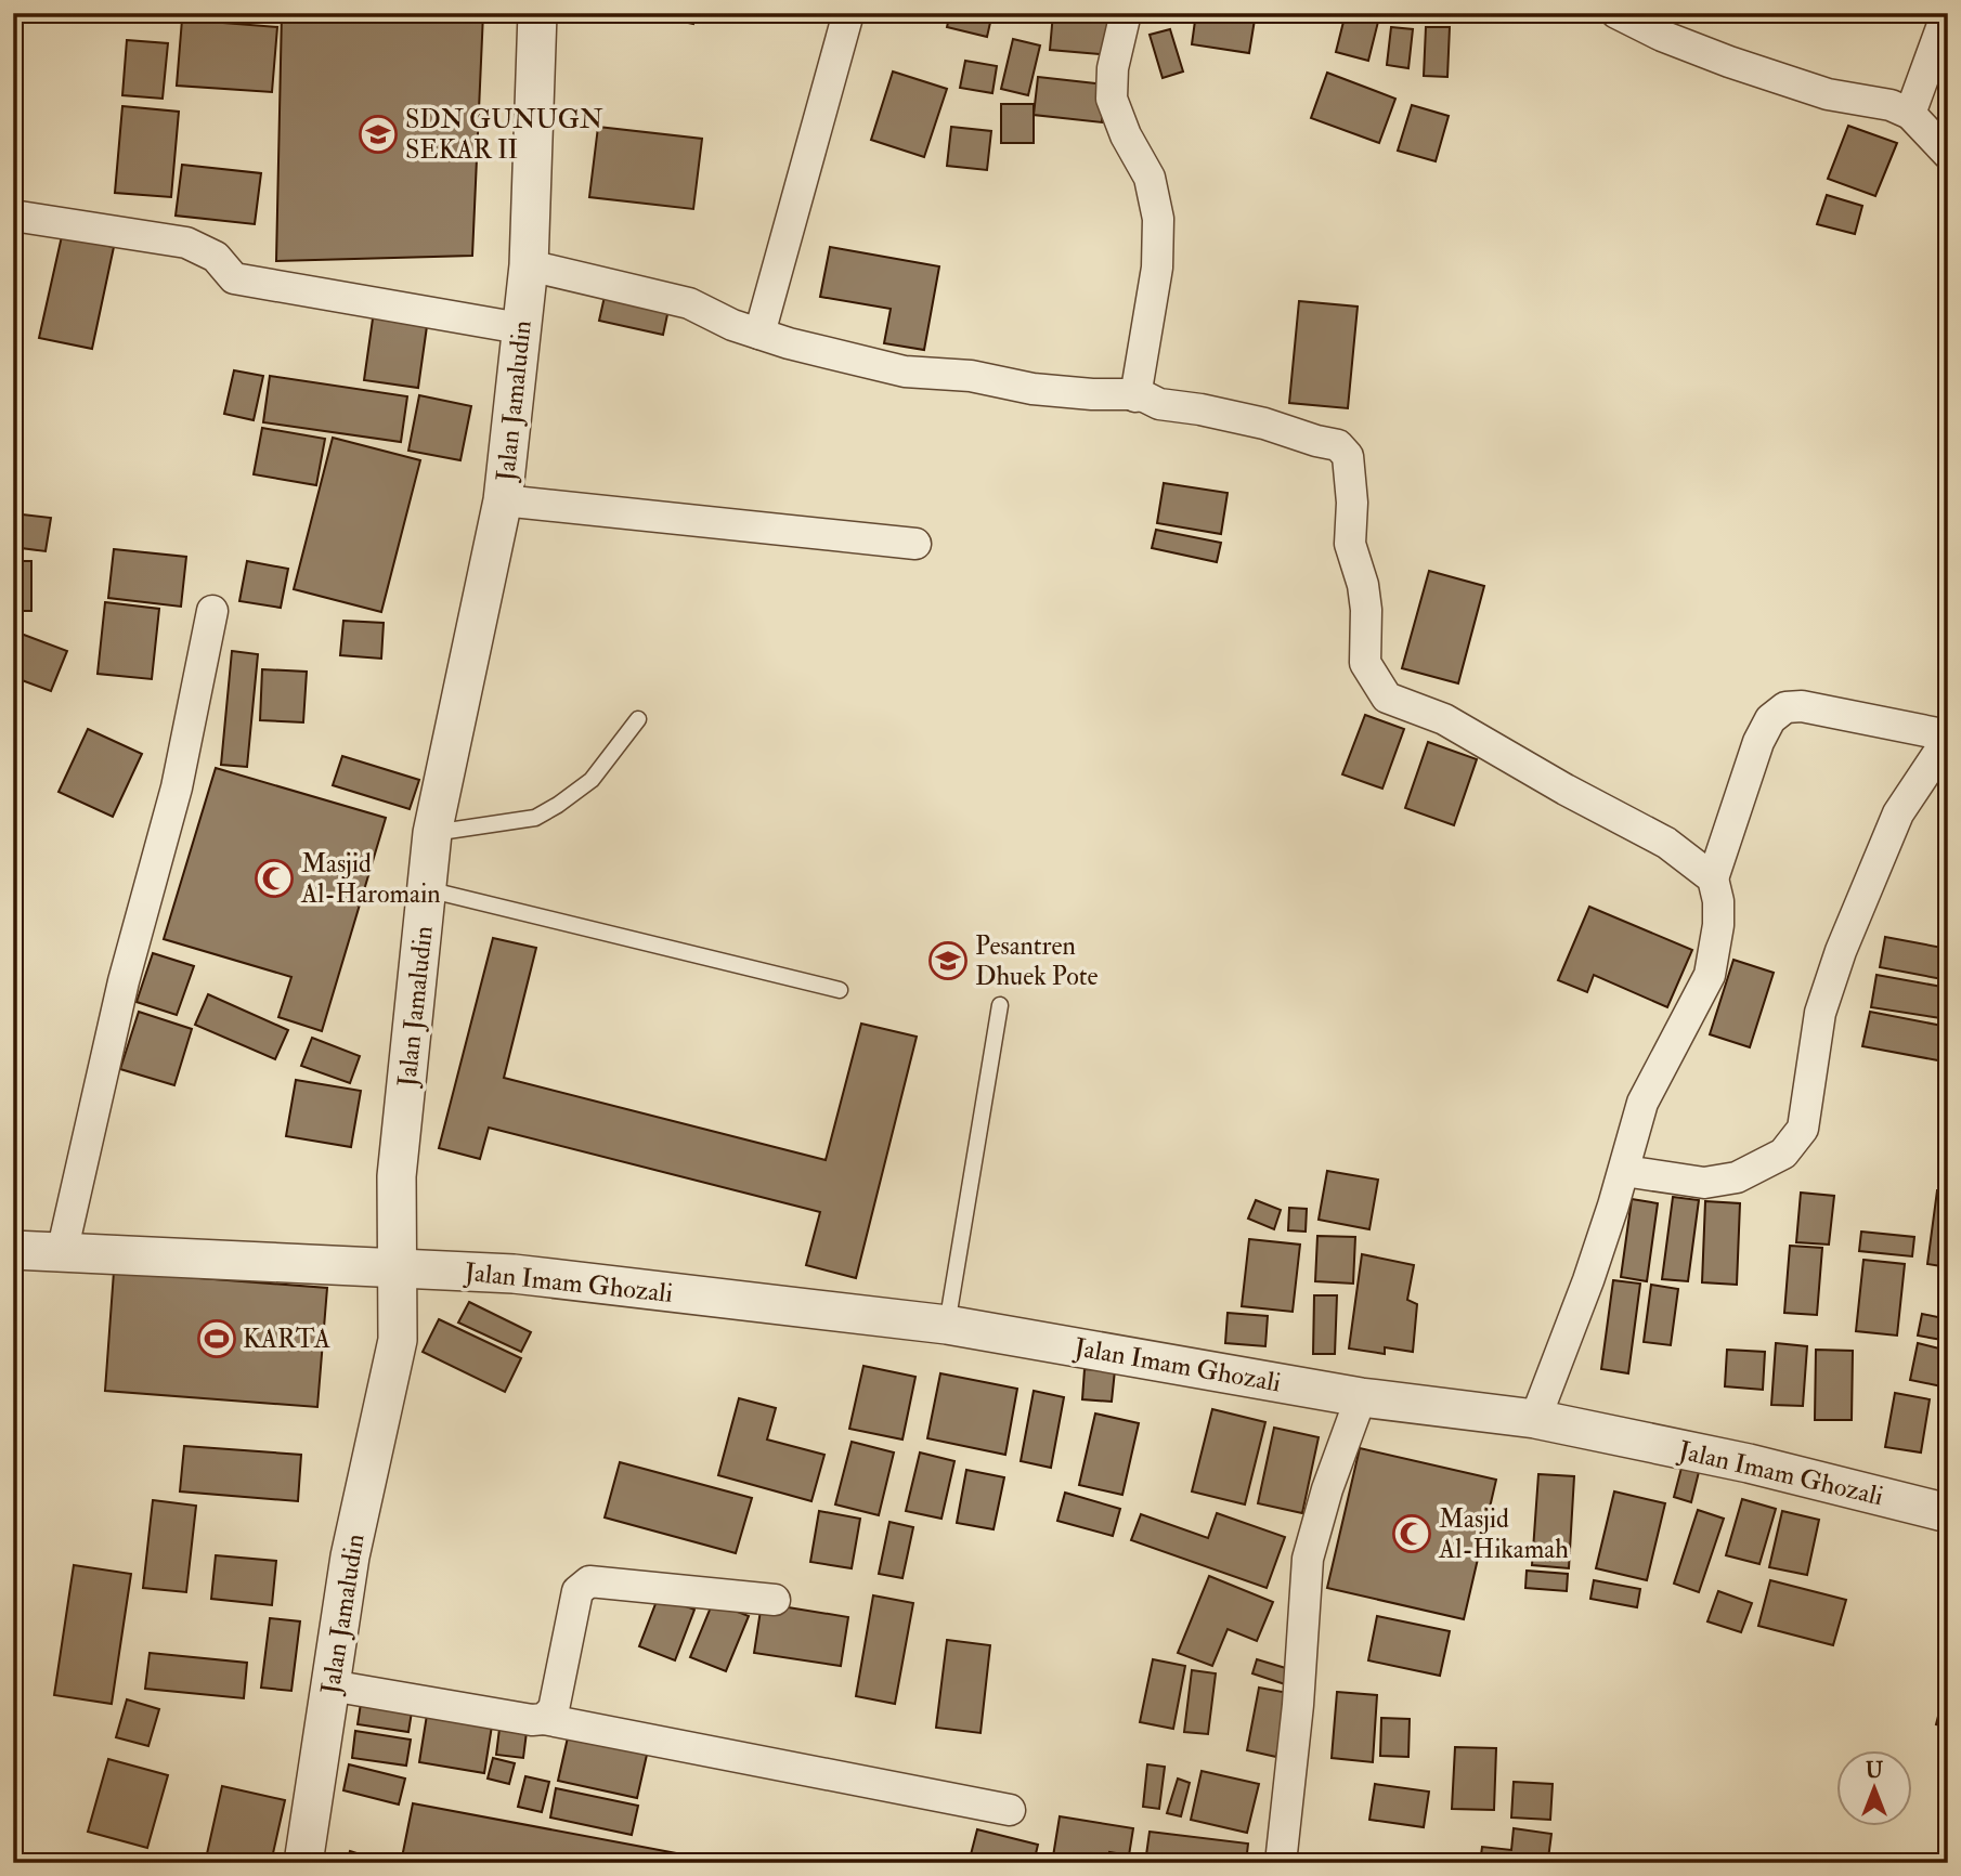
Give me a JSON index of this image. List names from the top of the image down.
{
  "streets": {
    "street": ["Jalan Jamaludin", "Jalan Imam Ghozali"]
  },
  "crossings": [
    ["Jalan Jamaludin", "Jalan Imam Ghozali"]
  ],
  "places": {
    "school or university": ["SDN GUNUGN SEKAR II", "Pesantren Dhuek Pote"],
    "mosque": ["Masjid Al-Haromain", "Masjid Al-Hikamah"],
    "sports": ["KARTA"]
  },
  "north": "top"
}
